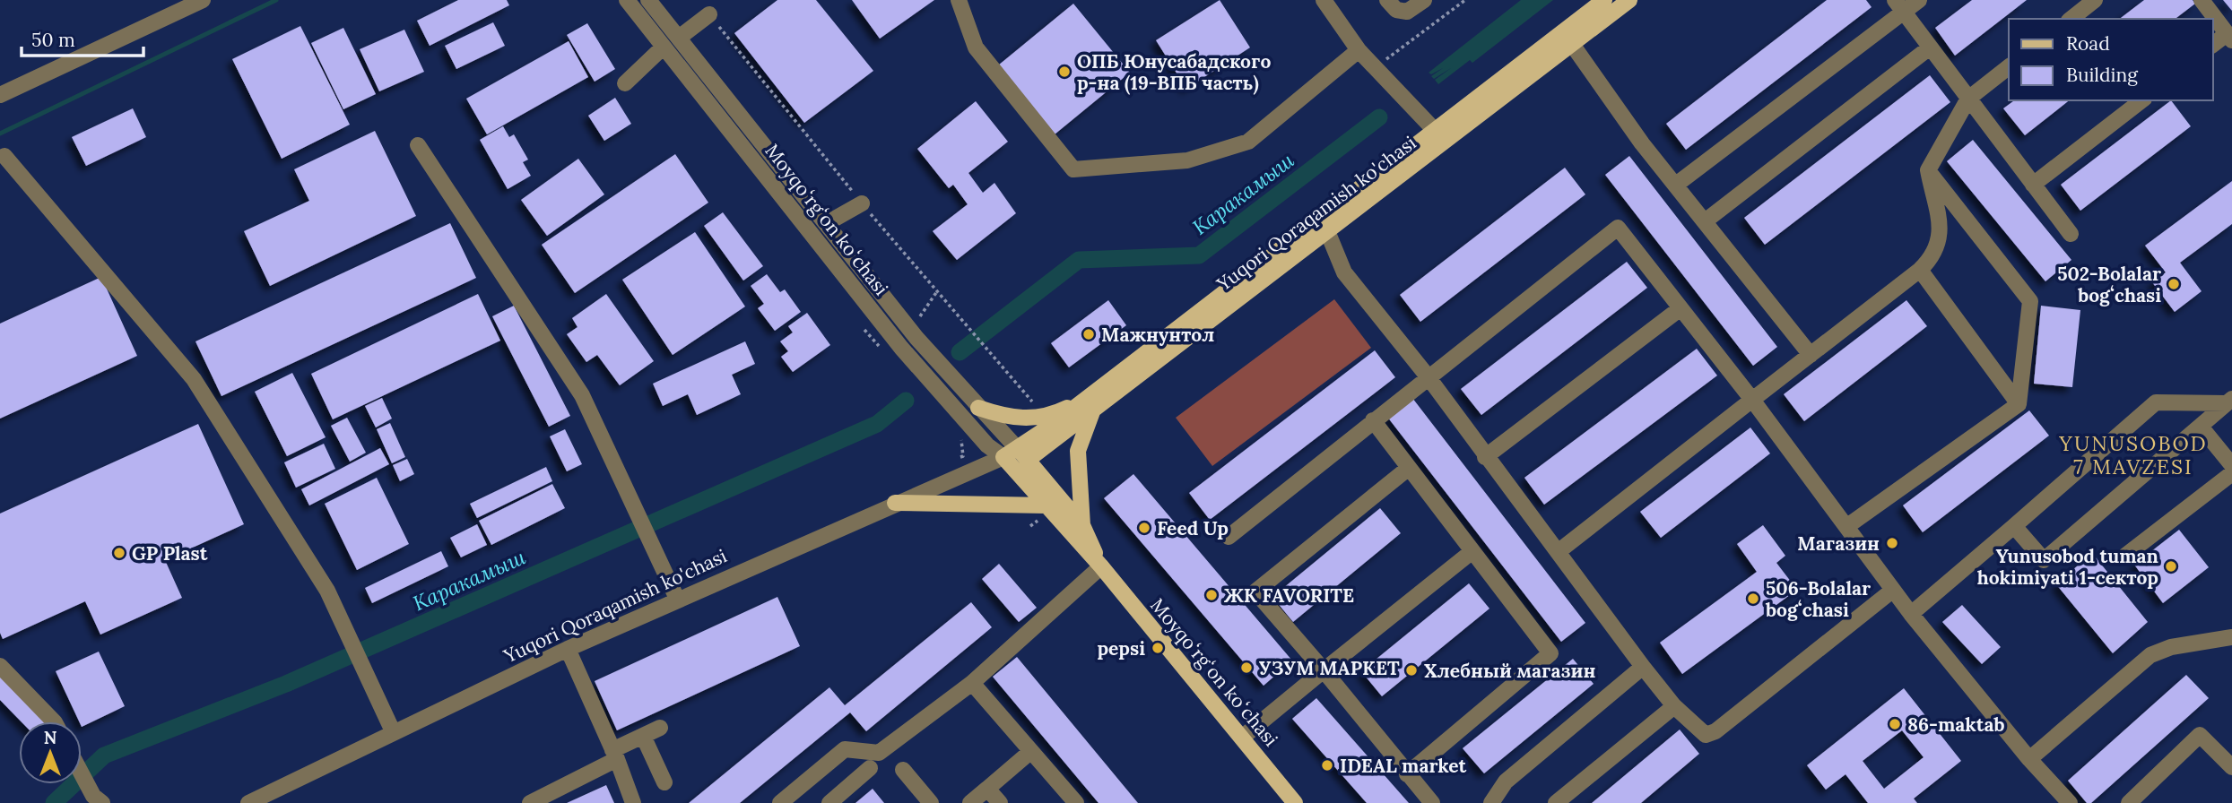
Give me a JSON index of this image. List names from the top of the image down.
{
  "streets": {
    "main road": ["Yuqori Qoraqamish ko'chasi", "Moyqoʻrgʻon koʻchasi"]
  },
  "crossings": [
    ["Yuqori Qoraqamish ko'chasi", "Moyqoʻrgʻon koʻchasi"]
  ],
  "districts": ["YUNUSOBOD 7 MAVZESI"],
  "water": ["Каракамыш"],
  "places": [
    "ОПБ Юнусабадского р-на (19-ВПБ часть)",
    "502-Bolalar bogʻchasi",
    "Мажнунтол",
    "Feed Up",
    "Магазин",
    "GP Plast",
    "Yunusobod tuman hokimiyati 1-сектор",
    "ЖК FAVORITE",
    "506-Bolalar bogʻchasi",
    "pepsi",
    "УЗУМ МАРКЕТ",
    "Хлебный магазин",
    "86-maktab",
    "IDEAL market"
  ],
  "legend": ["Road", "Building"],
  "scale_bar": "50 m",
  "north": "top"
}
